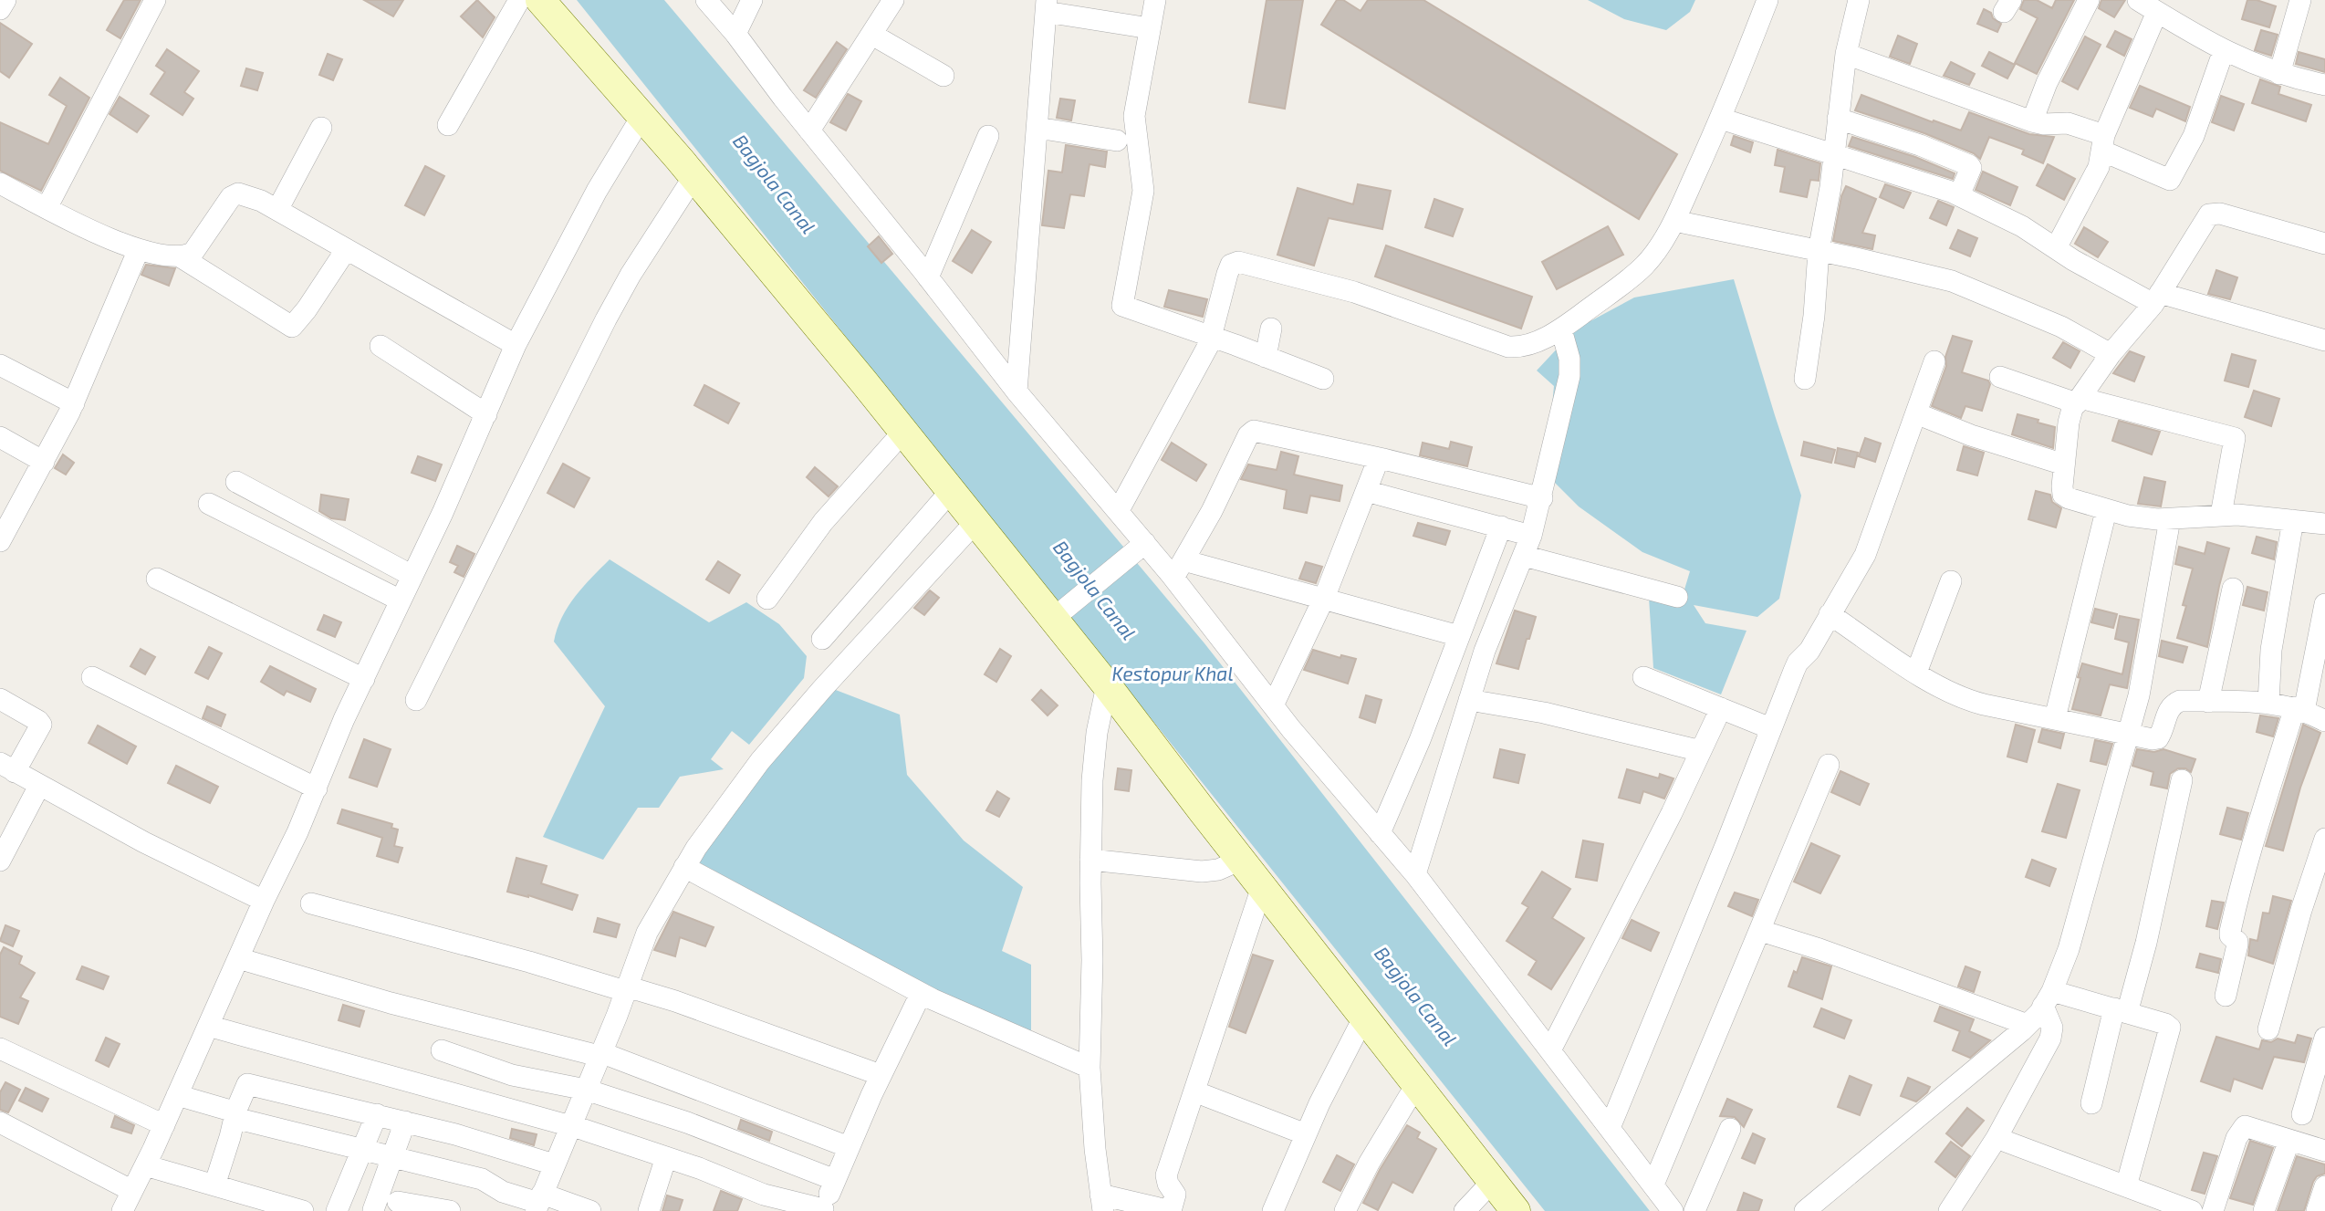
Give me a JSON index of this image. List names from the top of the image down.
{
  "water": ["Bagjola Canal", "Kestopur Khal"]
}
